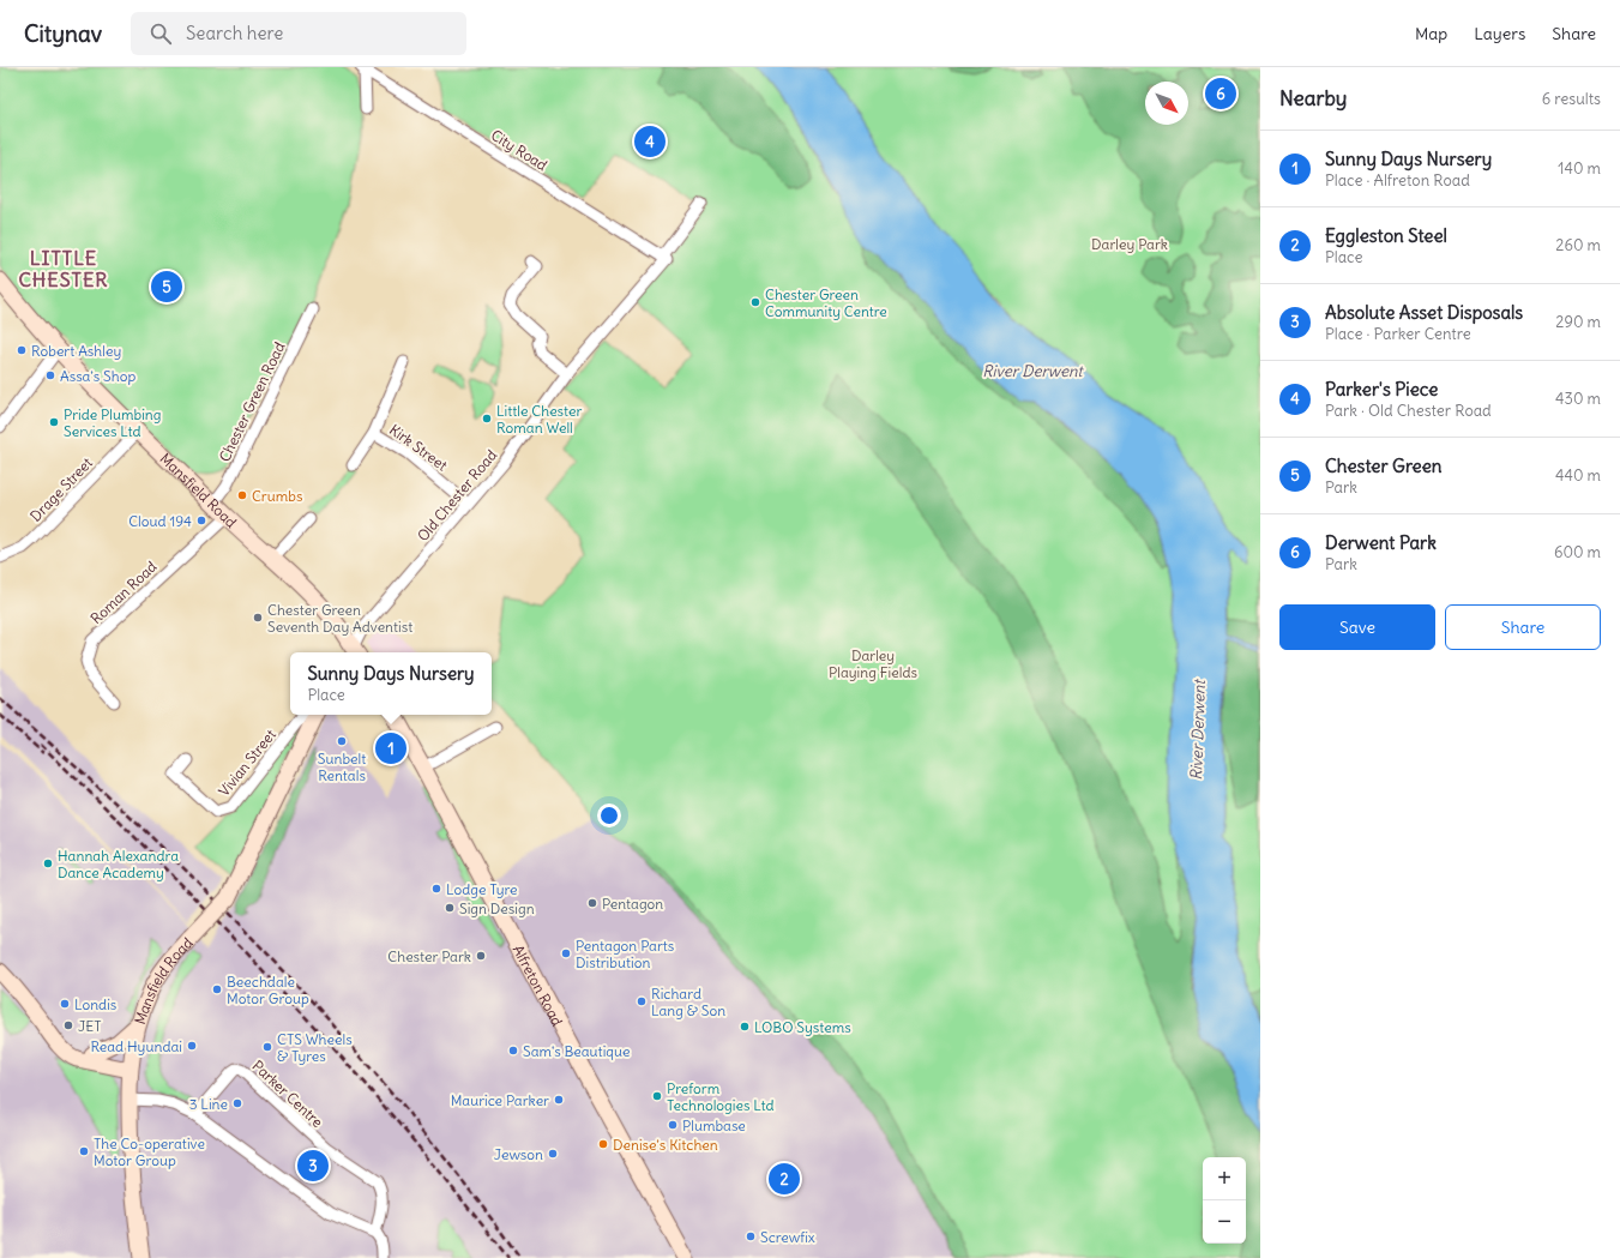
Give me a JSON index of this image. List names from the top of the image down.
{
  "streets": {
    "street": [
      "City Road",
      "Chester Green Road",
      "Kirk Street",
      "Drage Street",
      "Mansfield Road",
      "Old Chester Road",
      "Roman Road",
      "Vivian Street",
      "Alfreton Road",
      "Parker Centre"
    ]
  },
  "crossings": [
    ["City Road", "Old Chester Road"],
    ["Chester Green Road", "Mansfield Road"],
    ["Kirk Street", "Old Chester Road"],
    ["Drage Street", "Mansfield Road"],
    ["Mansfield Road", "Roman Road"]
  ],
  "districts": ["LITTLE CHESTER"],
  "water": ["River Derwent"],
  "parks": ["Darley Park", "Darley Playing Fields"],
  "places": [
    "Chester Green Community Centre",
    "Robert Ashley",
    "Assa's Shop",
    "Little Chester Roman Well",
    "Pride Plumbing Services Ltd",
    "Crumbs",
    "Cloud 194",
    "Chester Green Seventh Day Adventist",
    "Sunbelt Rentals",
    "Hannah Alexandra Dance Academy",
    "Lodge Tyre",
    "Pentagon",
    "Sign Design",
    "Pentagon Parts Distribution",
    "Chester Park",
    "Beechdale Motor Group",
    "Richard Lang & Son",
    "Londis",
    "JET",
    "LOBO Systems",
    "Read Hyundai",
    "CTS Wheels & Tyres",
    "Sam's Beautique",
    "Preform Technologies Ltd",
    "Maurice Parker",
    "3 Line",
    "Plumbase",
    "Denise's Kitchen",
    "The Co-operative Motor Group",
    "Jewson",
    "Screwfix"
  ],
  "north": "bottom right",
  "page": {
    "header": "Citynav",
    "search": "Search here",
    "nav": ["Map", "Layers", "Share"],
    "heading": ["Nearby", "6 results"],
    "pins": [
      "6",
      "4",
      "5",
      "1",
      "3",
      "2"
    ],
    "list": [
      {
        "mark": "1",
        "name": "Sunny Days Nursery",
        "note": "Place · Alfreton Road",
        "value": "140 m"
      },
      {
        "mark": "2",
        "name": "Eggleston Steel",
        "note": "Place",
        "value": "260 m"
      },
      {
        "mark": "3",
        "name": "Absolute Asset Disposals",
        "note": "Place · Parker Centre",
        "value": "290 m"
      },
      {
        "mark": "4",
        "name": "Parker's Piece",
        "note": "Park · Old Chester Road",
        "value": "430 m"
      },
      {
        "mark": "5",
        "name": "Chester Green",
        "note": "Park",
        "value": "440 m"
      },
      {
        "mark": "6",
        "name": "Derwent Park",
        "note": "Park",
        "value": "600 m"
      }
    ],
    "buttons": ["Save", "Share"],
    "popup": ["Sunny Days Nursery", "Place"],
    "map_buttons": ["+", "−"]
  }
}
